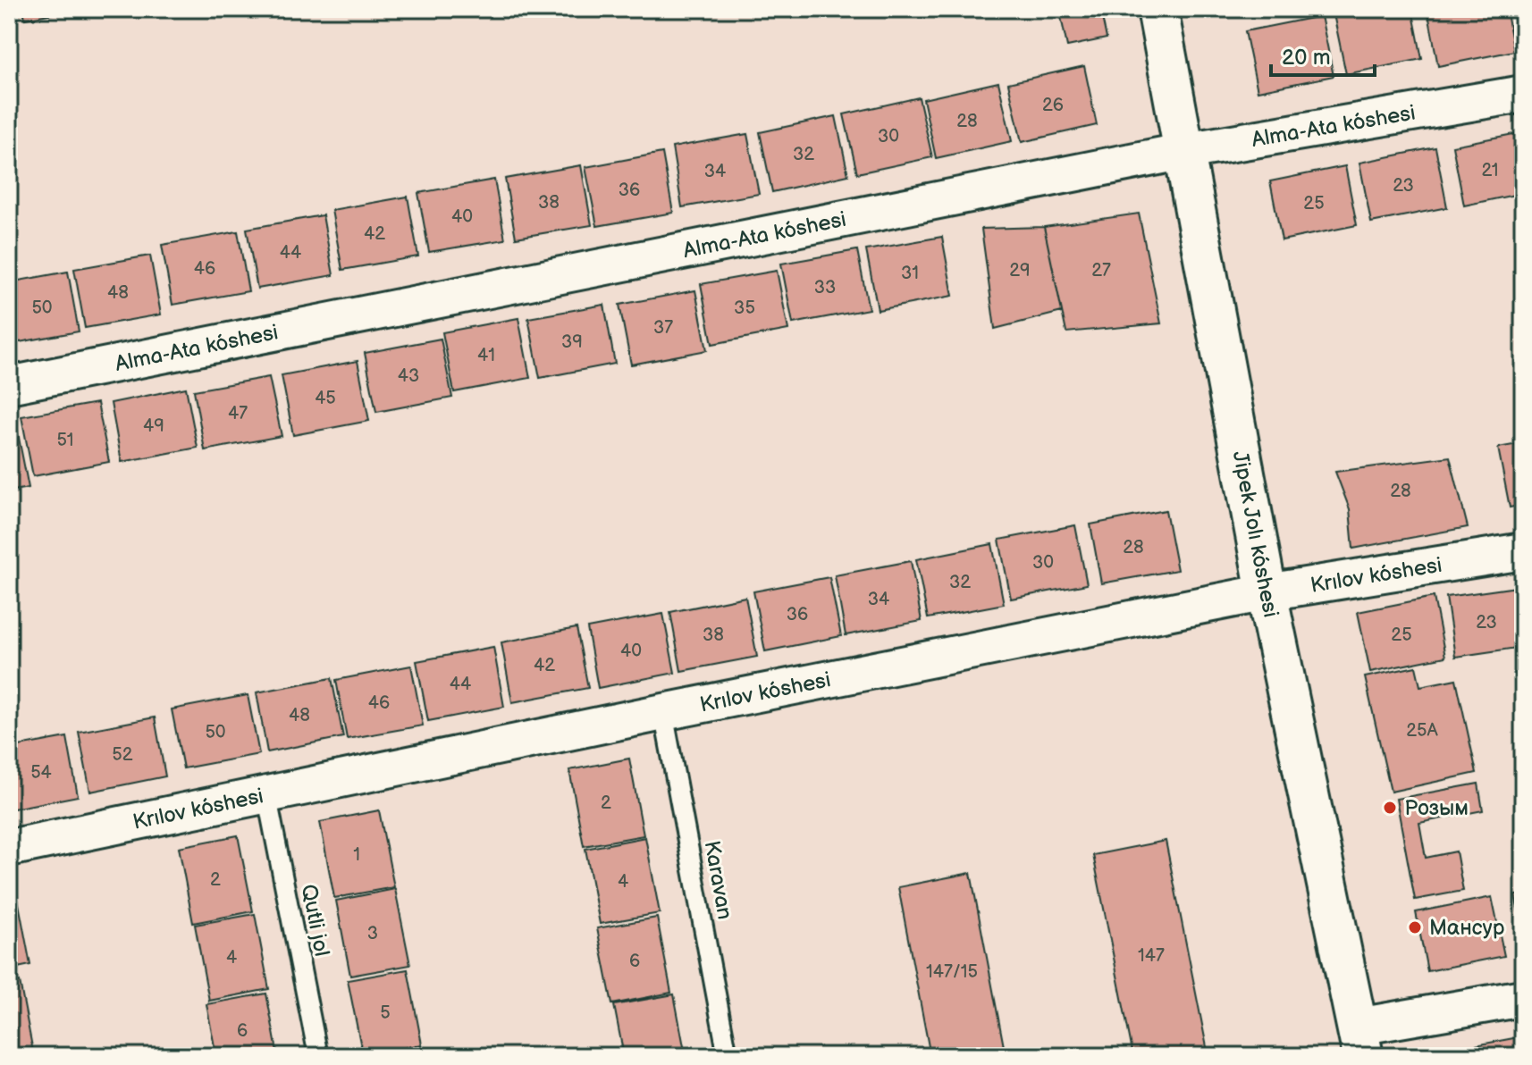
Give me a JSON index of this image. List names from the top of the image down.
{
  "streets": {
    "street": ["Alma-Ata kóshesi", "Jipek Jolı kóshesi", "Krılov kóshesi"],
    "lane": ["Karavan", "Qutli jol"]
  },
  "crossings": [
    ["Alma-Ata kóshesi", "Jipek Jolı kóshesi"],
    ["Jipek Jolı kóshesi", "Krılov kóshesi"],
    ["Krılov kóshesi", "Karavan"],
    ["Krılov kóshesi", "Qutli jol"]
  ],
  "places": ["Розым", "Мансур"],
  "house_numbers": [
    "26",
    "28",
    "30",
    "32",
    "21",
    "34",
    "23",
    "36",
    "38",
    "25",
    "40",
    "42",
    "44",
    "46",
    "29",
    "27",
    "31",
    "33",
    "48",
    "50",
    "35",
    "37",
    "39",
    "41",
    "43",
    "45",
    "47",
    "49",
    "51",
    "28",
    "28",
    "30",
    "32",
    "34",
    "36",
    "23",
    "38",
    "25",
    "40",
    "42",
    "44",
    "46",
    "48",
    "25A",
    "50",
    "52",
    "54",
    "2",
    "1",
    "2",
    "4",
    "3",
    "147",
    "4",
    "6",
    "147/15",
    "5",
    "6"
  ],
  "scale_bar": "20 m"
}
